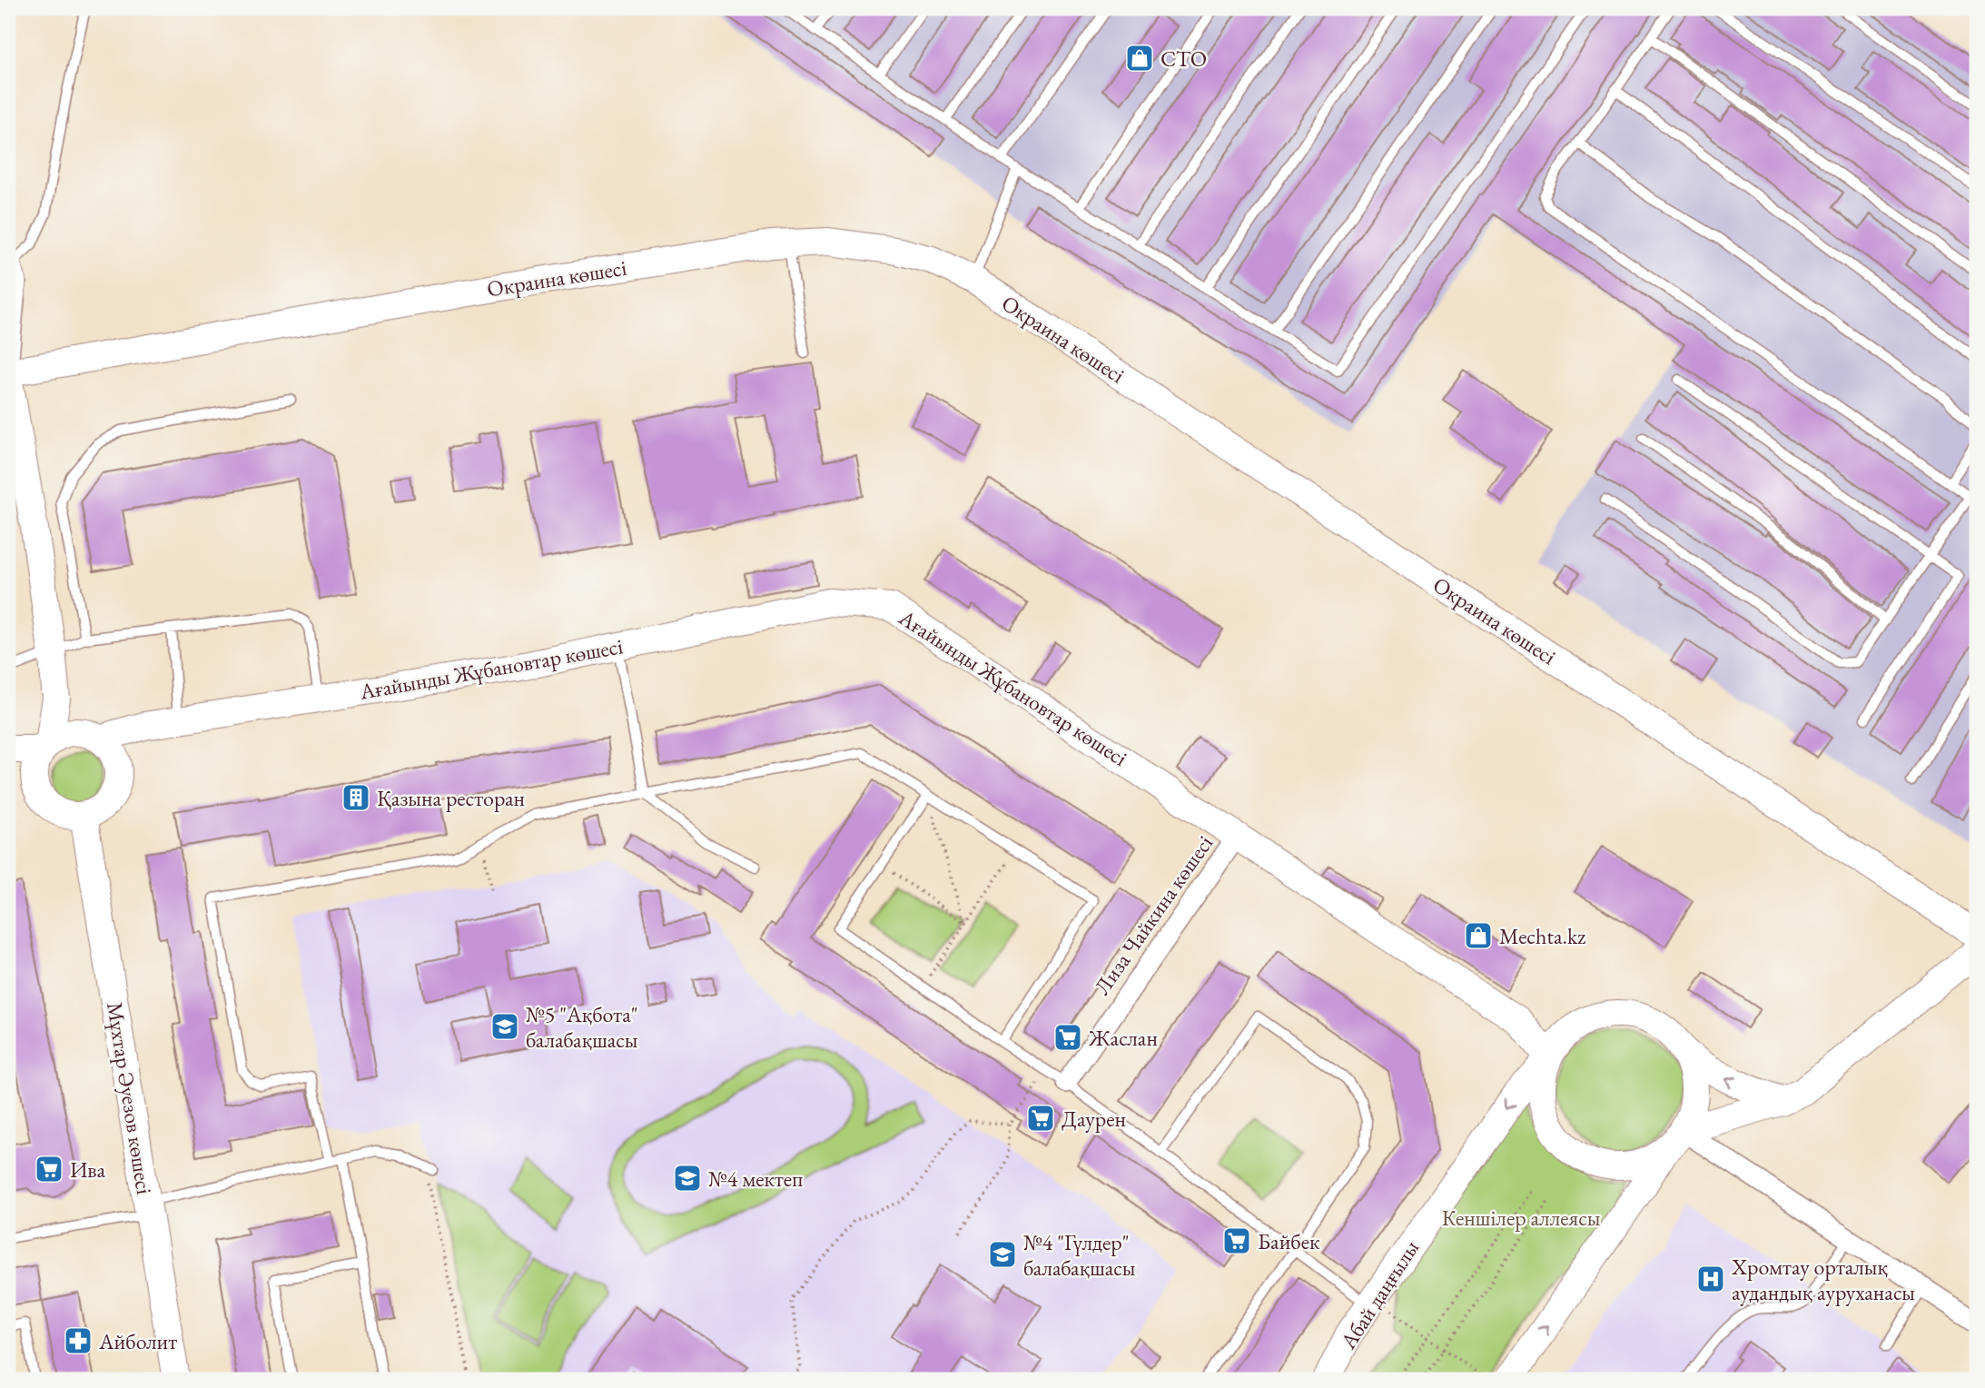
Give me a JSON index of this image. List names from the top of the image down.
{
  "streets": {
    "street": [
      "Окраина көшесі",
      "Ағайынды Жұбановтар көшесі",
      "Лиза Чайкина көшесі",
      "Мұхтар Әуезов көшесі",
      "Абай даңғылы"
    ]
  },
  "crossings": [
    ["Ағайынды Жұбановтар көшесі", "Лиза Чайкина көшесі"],
    ["Ағайынды Жұбановтар көшесі", "Мұхтар Әуезов көшесі"]
  ],
  "parks": ["Кеншілер аллеясы"],
  "places": {
    "shop": ["СТО", "Mechta.kz"],
    "building": ["Қазына ресторан"],
    "school or university": ["№5 \"Ақбота\" балабақшасы", "№4 мектеп", "№4 \"Гүлдер\" балабақшасы"],
    "supermarket": [
      "Жаслан",
      "Даурен",
      "Ива",
      "Байбек"
    ],
    "hospital": ["Хромтау орталық аудандық ауруханасы"],
    "pharmacy": ["Айболит"]
  }
}
